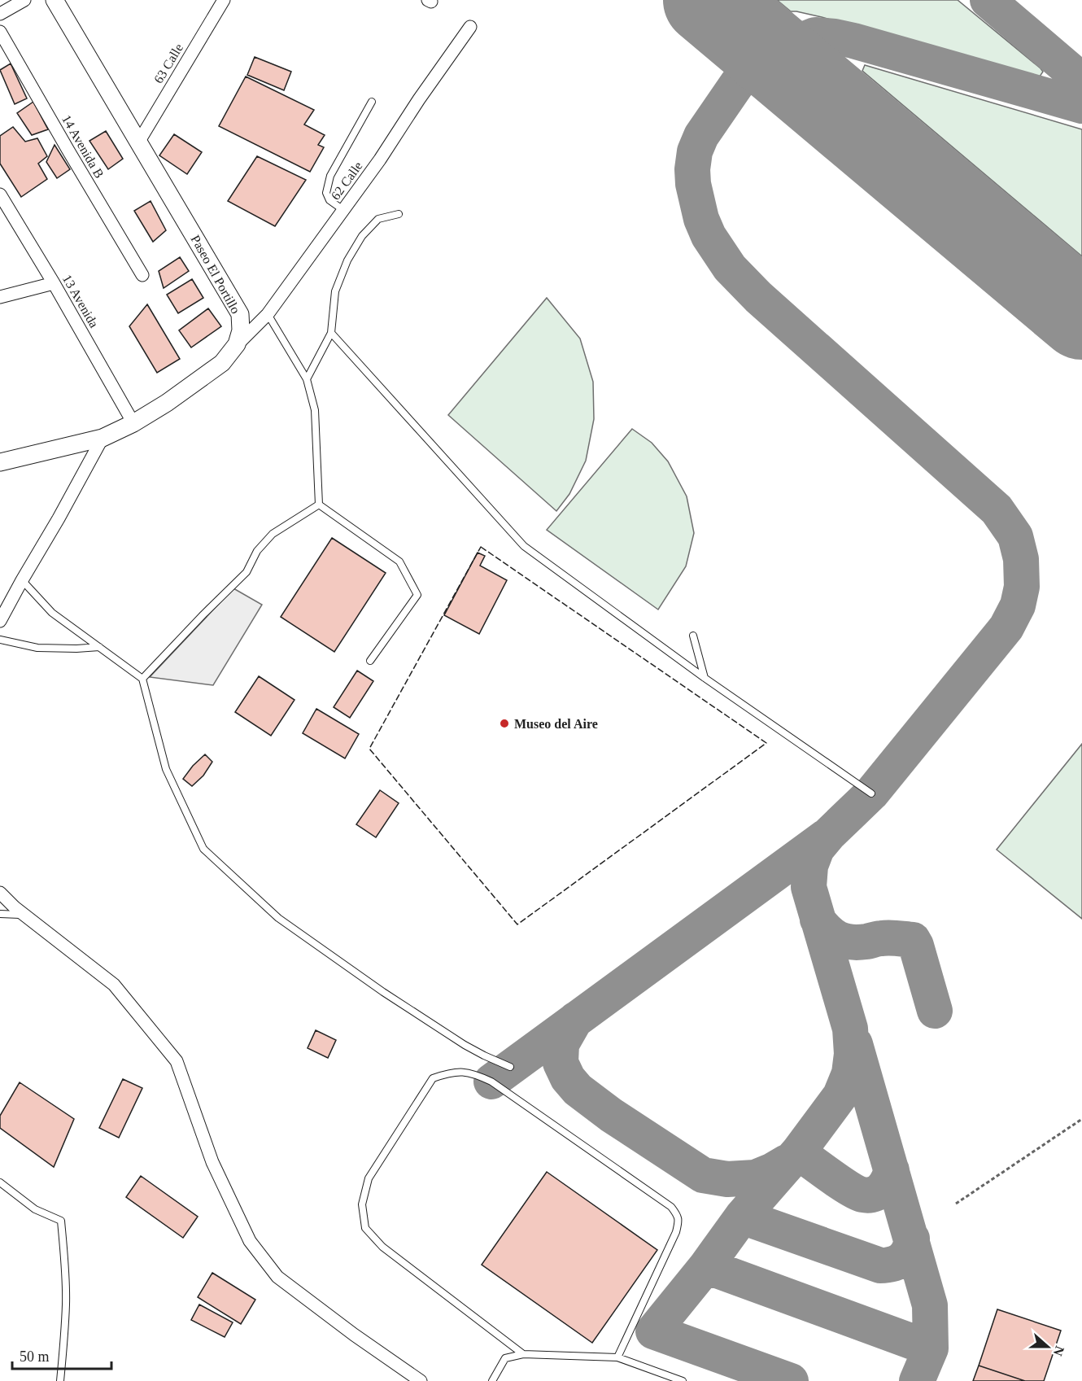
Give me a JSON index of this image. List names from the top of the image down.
{
  "streets": {
    "main road": ["Paseo El Portillo"],
    "street": [
      "63 Calle",
      "14 Avenida B",
      "62 Calle",
      "13 Avenida"
    ]
  },
  "crossings": [
    ["63 Calle", "Paseo El Portillo"],
    ["62 Calle", "Paseo El Portillo"],
    ["Paseo El Portillo", "13 Avenida"]
  ],
  "places": ["Museo del Aire"],
  "scale_bar": "50 m",
  "north": "right"
}
